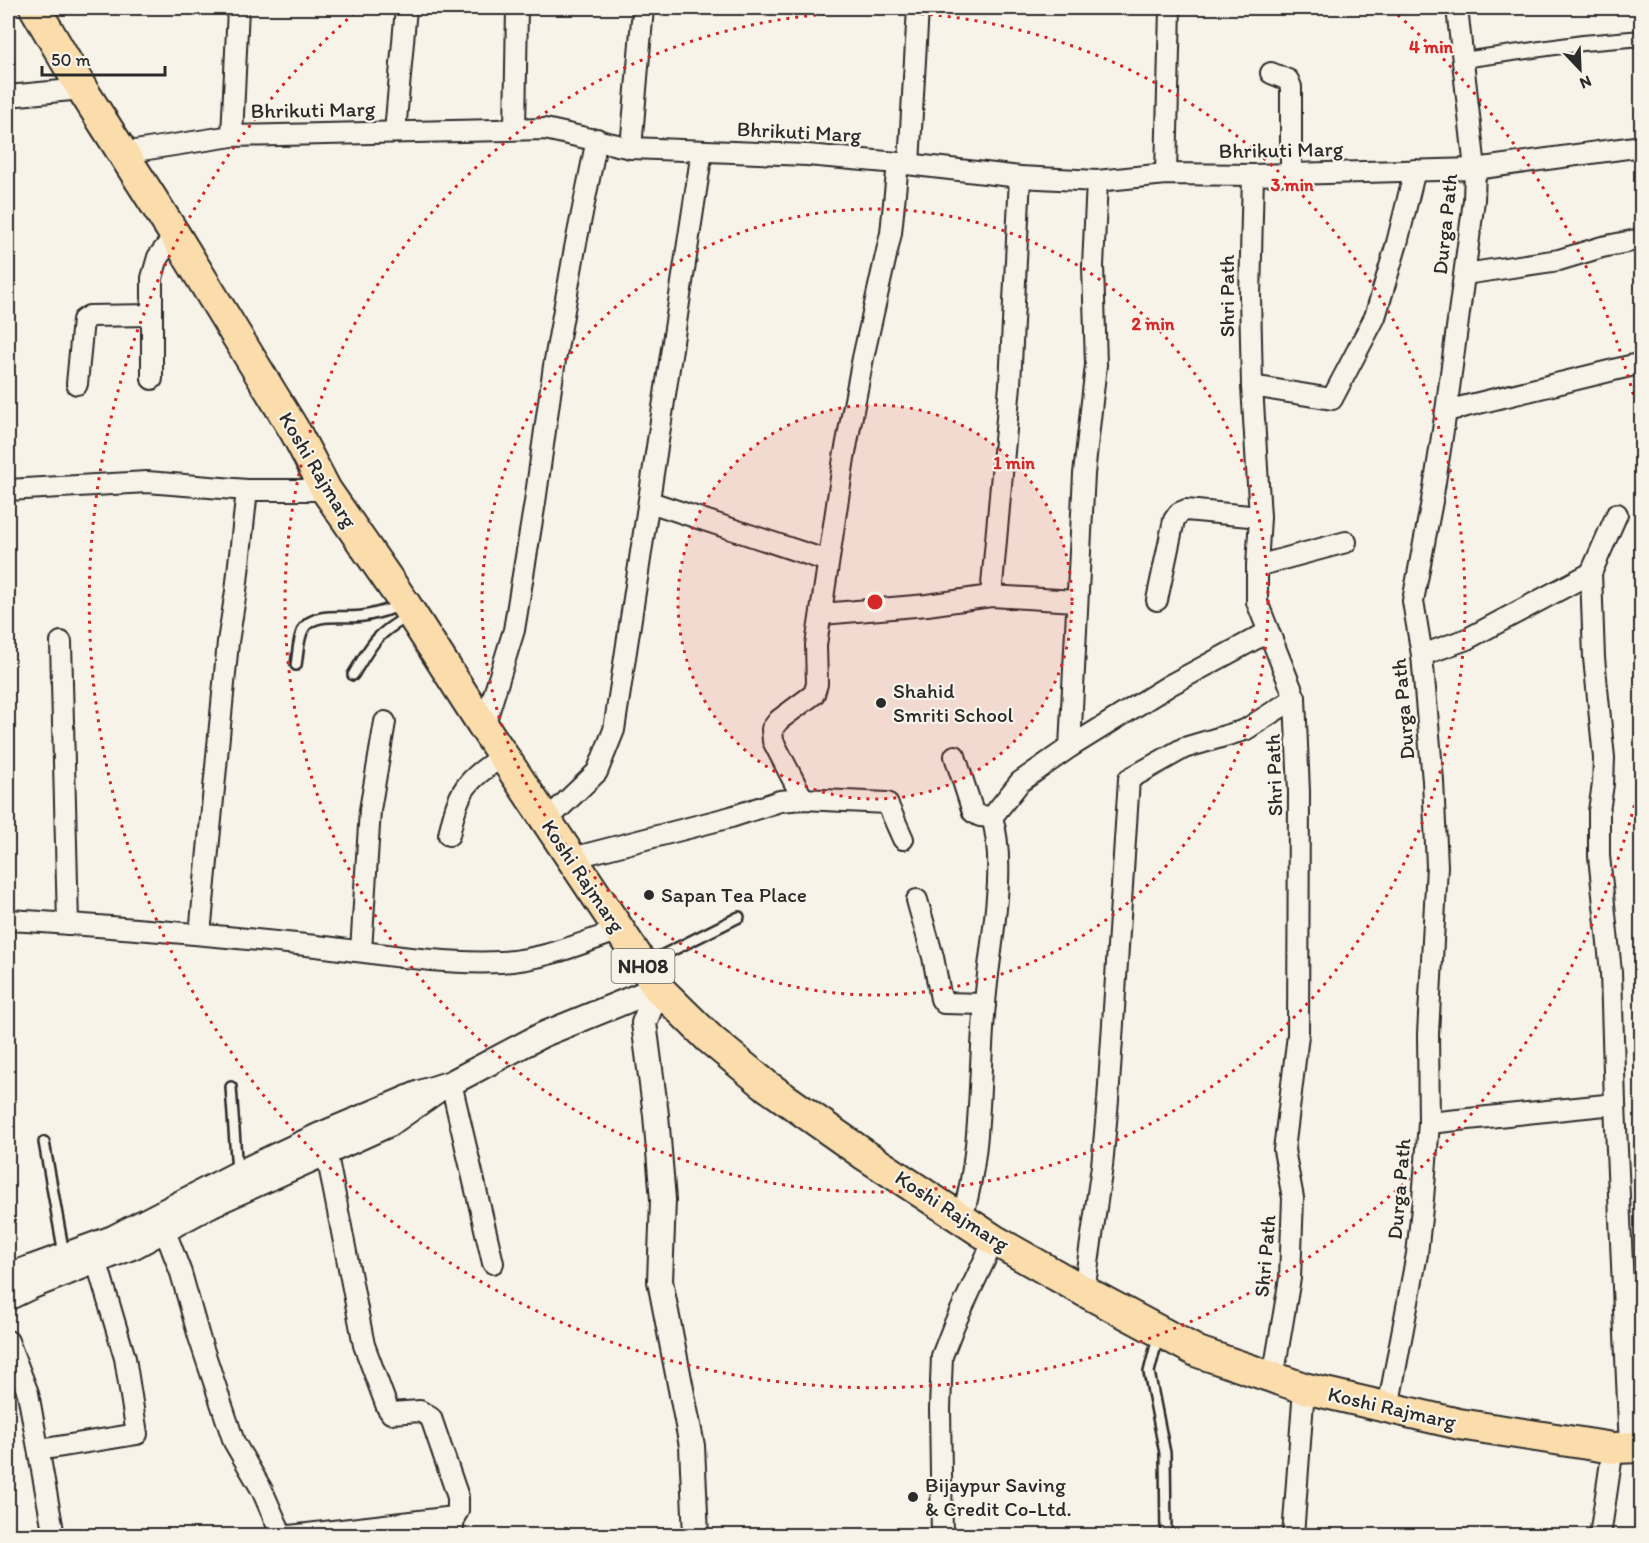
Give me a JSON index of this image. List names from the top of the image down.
{
  "streets": {
    "main road": ["Koshi Rajmarg", "NH08"],
    "street": ["Bhrikuti Marg", "Durga Path", "Shri Path"]
  },
  "crossings": [
    ["Bhrikuti Marg", "Durga Path"],
    ["Bhrikuti Marg", "Shri Path"],
    ["Bhrikuti Marg", "Koshi Rajmarg"],
    ["Durga Path", "Koshi Rajmarg"],
    ["Shri Path", "Koshi Rajmarg"]
  ],
  "places": ["Shahid Smriti School", "Sapan Tea Place", "Bijaypur Saving & Credit Co-Ltd."],
  "scale_bar": "50 m",
  "north": "bottom right",
  "rings": [
    "4 min",
    "3 min",
    "2 min",
    "1 min"
  ]
}
